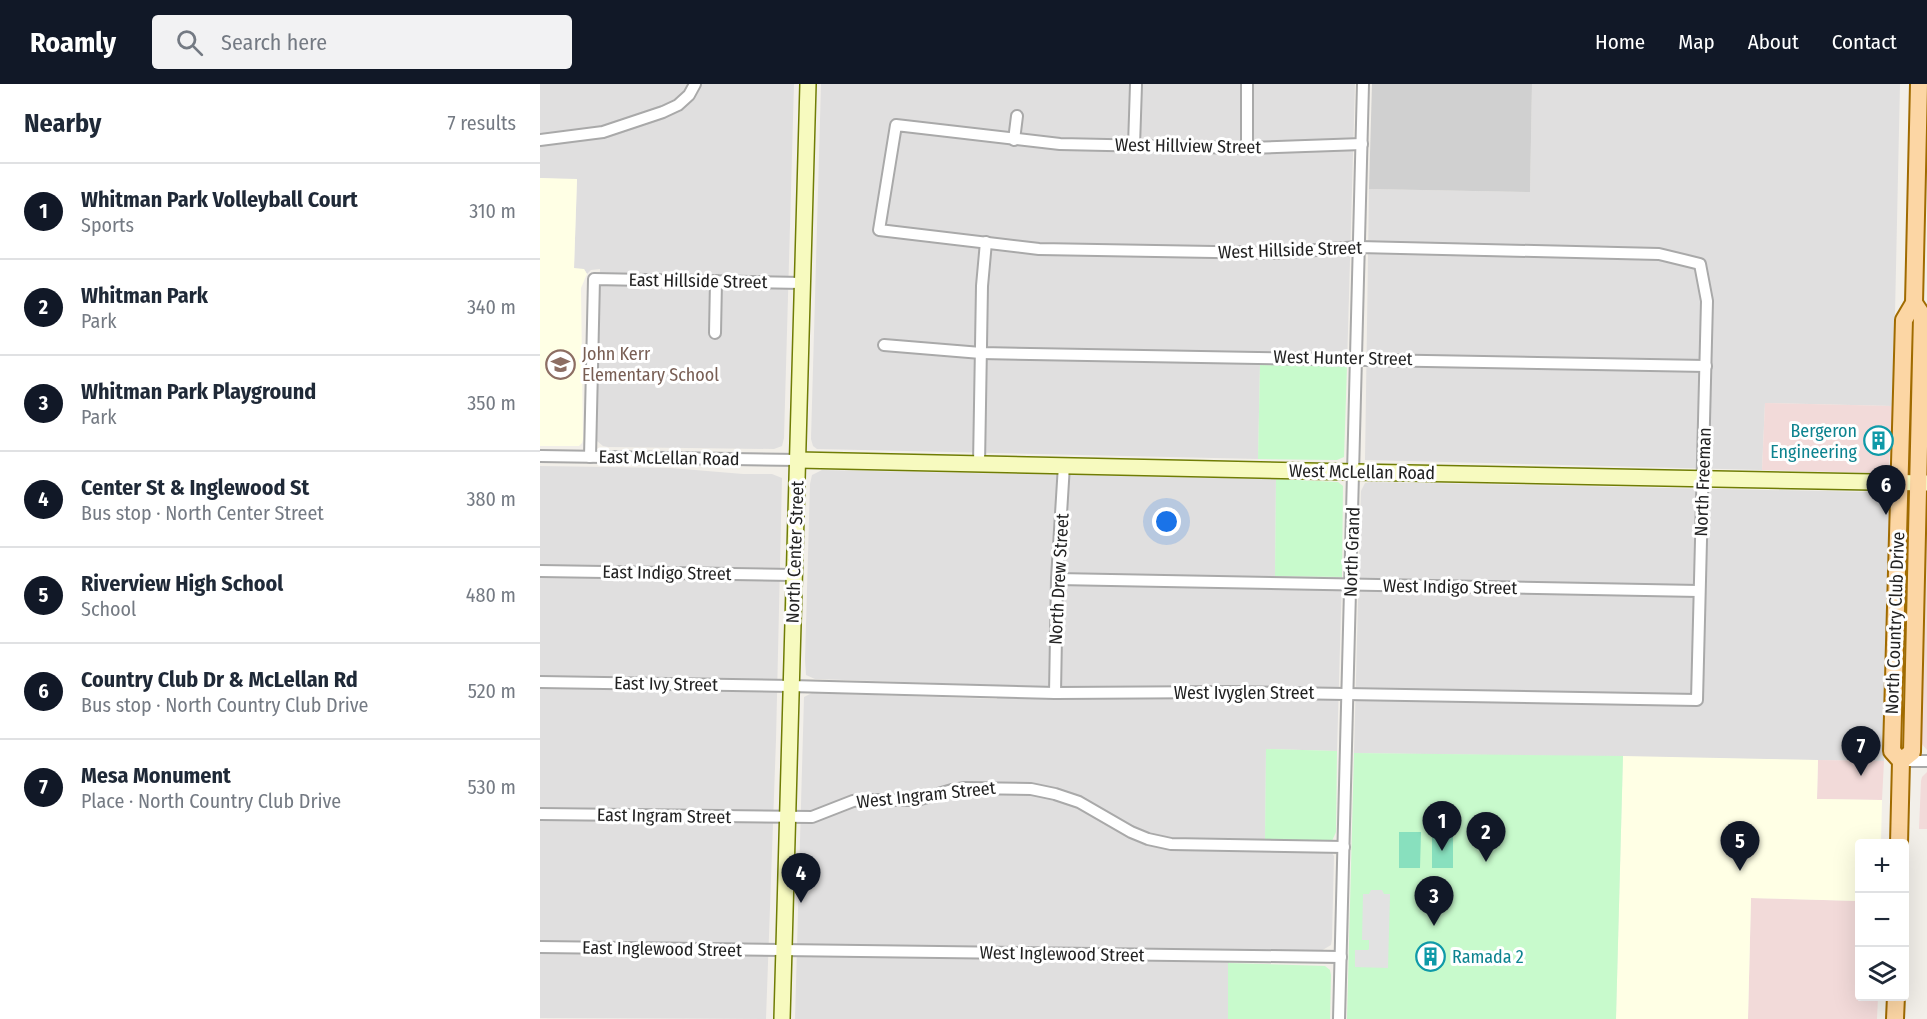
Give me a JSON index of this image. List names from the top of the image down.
{
  "streets": {
    "main road": ["North Country Club Drive"],
    "street": [
      "West Hillview Street",
      "West Hillside Street",
      "East Hillside Street",
      "West Hunter Street",
      "East McLellan Road",
      "West McLellan Road",
      "North Freeman",
      "North Center Street",
      "North Grand",
      "East Indigo Street",
      "North Drew Street",
      "West Indigo Street",
      "East Ivy Street",
      "West Ivyglen Street",
      "West Ingram Street",
      "East Ingram Street",
      "East Inglewood Street",
      "West Inglewood Street"
    ]
  },
  "crossings": [
    ["West Hillview Street", "West Hillside Street"],
    ["West Hillview Street", "North Grand"],
    ["West Hillside Street", "North Freeman"],
    ["West Hillside Street", "North Grand"],
    ["East Hillside Street", "East McLellan Road"],
    ["East Hillside Street", "North Center Street"],
    ["West Hunter Street", "North Freeman"],
    ["West Hunter Street", "North Grand"],
    ["East McLellan Road", "West McLellan Road"],
    ["East McLellan Road", "North Center Street"],
    ["West McLellan Road", "North Freeman"],
    ["West McLellan Road", "North Center Street"],
    ["West McLellan Road", "North Grand"],
    ["West McLellan Road", "North Drew Street"],
    ["West McLellan Road", "North Country Club Drive"],
    ["North Freeman", "West Indigo Street"],
    ["North Freeman", "West Ivyglen Street"],
    ["North Center Street", "East Indigo Street"],
    ["North Center Street", "East Ivy Street"],
    ["North Center Street", "West Ivyglen Street"],
    ["North Center Street", "West Ingram Street"],
    ["North Center Street", "East Ingram Street"],
    ["North Center Street", "East Inglewood Street"],
    ["North Center Street", "West Inglewood Street"],
    ["North Grand", "West Indigo Street"],
    ["North Grand", "West Ivyglen Street"],
    ["North Grand", "West Ingram Street"],
    ["North Grand", "West Inglewood Street"],
    ["North Drew Street", "West Indigo Street"],
    ["North Drew Street", "West Ivyglen Street"],
    ["East Ivy Street", "West Ivyglen Street"],
    ["West Ingram Street", "East Ingram Street"],
    ["East Inglewood Street", "West Inglewood Street"]
  ],
  "places": {
    "school or university": ["John Kerr Elementary School"],
    "building": ["Bergeron Engineering", "Ramada 2"]
  },
  "page": {
    "header": "Roamly",
    "search": "Search here",
    "nav": [
      "Home",
      "Map",
      "About",
      "Contact"
    ],
    "heading": ["Nearby", "7 results"],
    "list": [
      {
        "mark": "1",
        "name": "Whitman Park Volleyball Court",
        "note": "Sports",
        "value": "310 m"
      },
      {
        "mark": "2",
        "name": "Whitman Park",
        "note": "Park",
        "value": "340 m"
      },
      {
        "mark": "3",
        "name": "Whitman Park Playground",
        "note": "Park",
        "value": "350 m"
      },
      {
        "mark": "4",
        "name": "Center St & Inglewood St",
        "note": "Bus stop · North Center Street",
        "value": "380 m"
      },
      {
        "mark": "5",
        "name": "Riverview High School",
        "note": "School",
        "value": "480 m"
      },
      {
        "mark": "6",
        "name": "Country Club Dr & McLellan Rd",
        "note": "Bus stop · North Country Club Drive",
        "value": "520 m"
      },
      {
        "mark": "7",
        "name": "Mesa Monument",
        "note": "Place · North Country Club Drive",
        "value": "530 m"
      }
    ],
    "pins": [
      "6",
      "7",
      "1",
      "2",
      "5",
      "4",
      "3"
    ],
    "map_buttons": ["+", "−"]
  }
}
